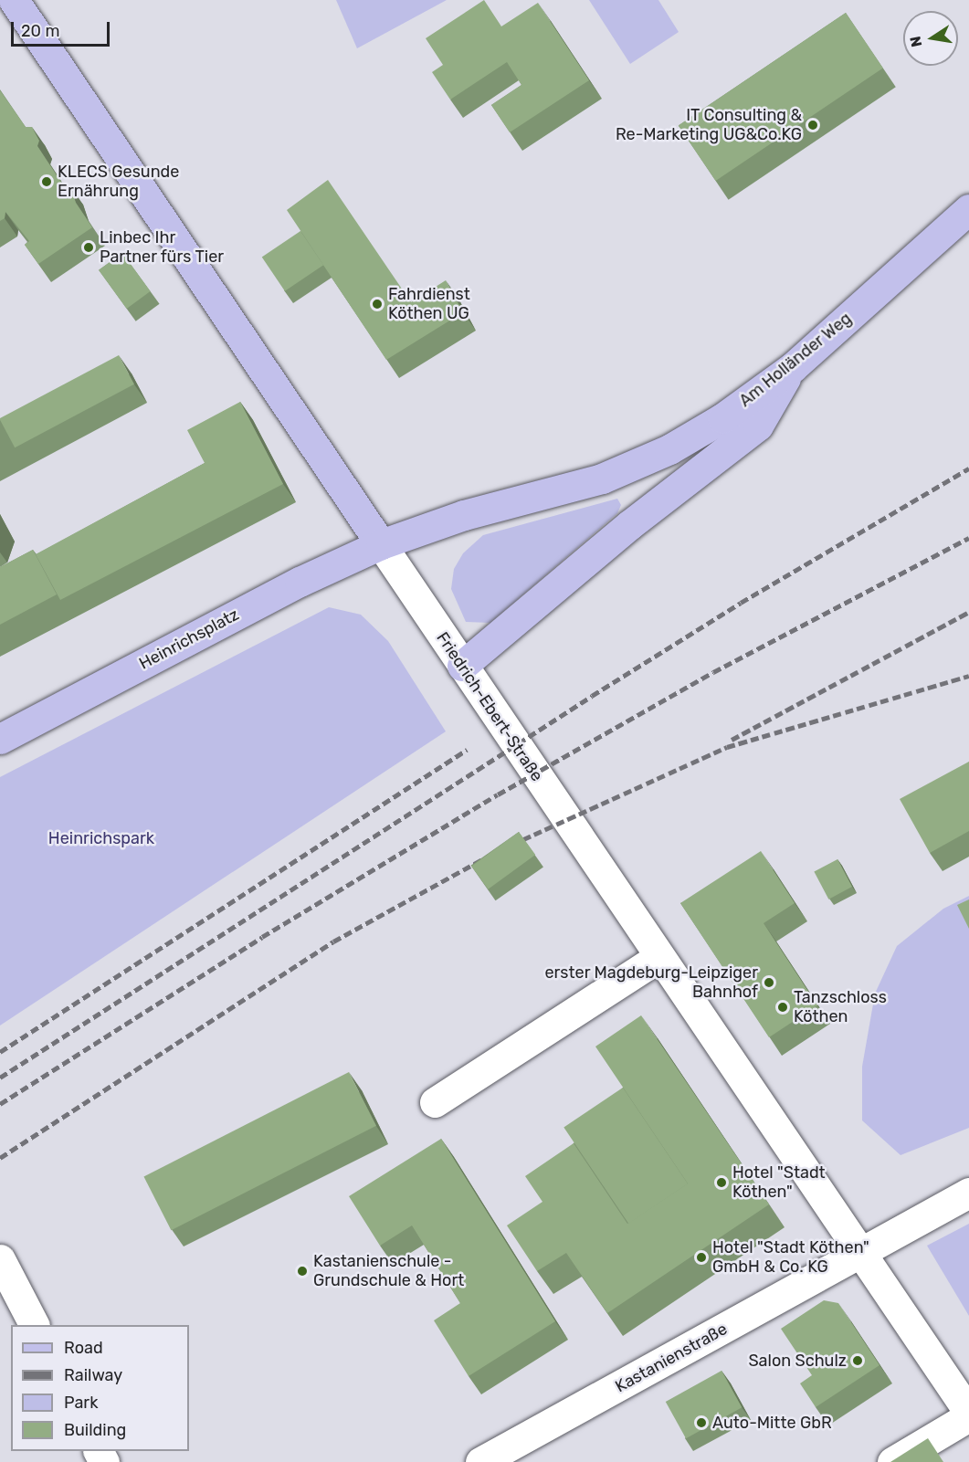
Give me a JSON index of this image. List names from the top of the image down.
{
  "streets": {
    "main road": ["Am Holländer Weg", "Heinrichsplatz", "Friedrich-Ebert-Straße"],
    "street": ["Kastanienstraße"]
  },
  "crossings": [
    ["Am Holländer Weg", "Heinrichsplatz"],
    ["Am Holländer Weg", "Friedrich-Ebert-Straße"],
    ["Heinrichsplatz", "Friedrich-Ebert-Straße"],
    ["Friedrich-Ebert-Straße", "Kastanienstraße"]
  ],
  "parks": ["Heinrichspark"],
  "places": [
    "IT Consulting & Re-Marketing UG&Co.KG",
    "KLECS Gesunde Ernährung",
    "Linbec Ihr Partner fürs Tier",
    "Fahrdienst Köthen UG",
    "erster Magdeburg-Leipziger Bahnhof",
    "Tanzschloss Köthen",
    "Hotel \"Stadt Köthen\"",
    "Hotel \"Stadt Köthen\" GmbH & Co. KG",
    "Kastanienschule - Grundschule & Hort",
    "Salon Schulz",
    "Auto-Mitte GbR"
  ],
  "legend": [
    "Road",
    "Railway",
    "Park",
    "Building"
  ],
  "scale_bar": "20 m",
  "north": "left"
}
